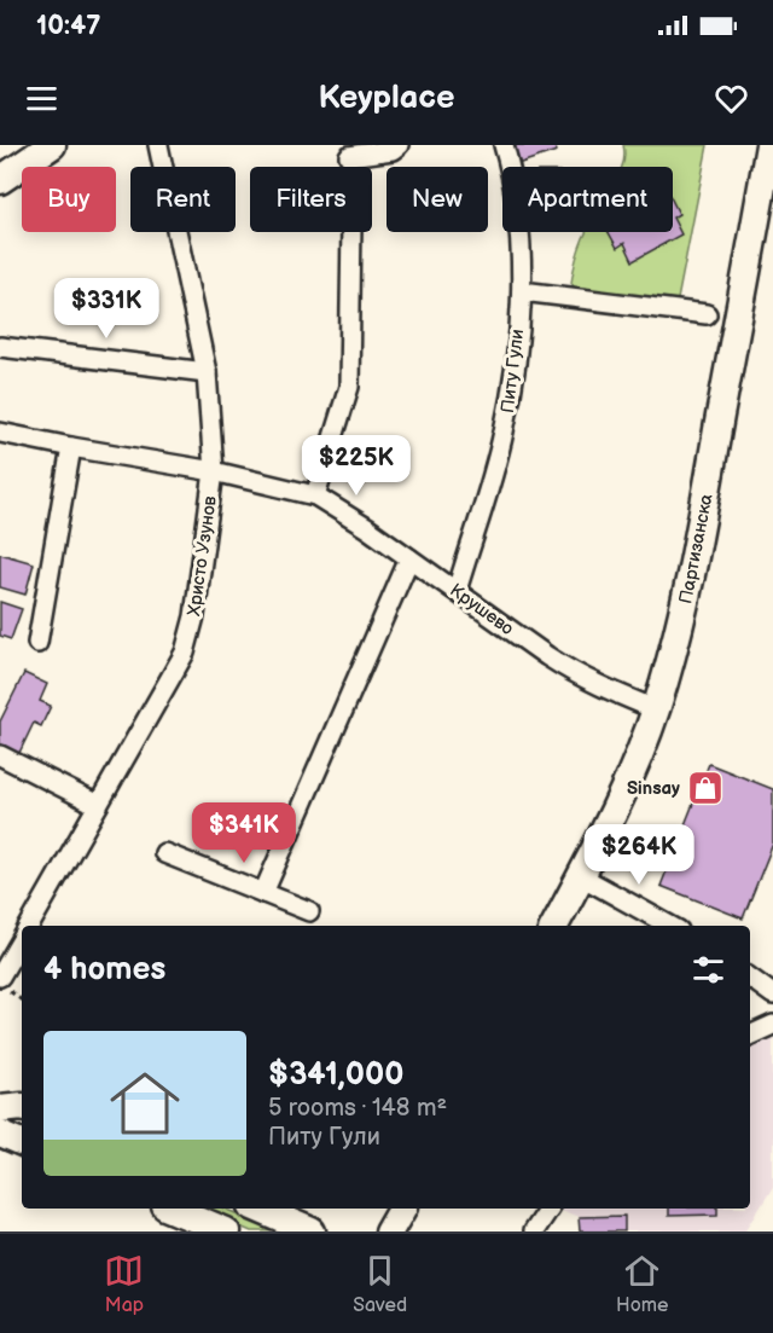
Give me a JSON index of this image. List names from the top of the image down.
{
  "streets": {
    "street": [
      "Питу Гули",
      "Партизанска",
      "Христо Узунов",
      "Крушево"
    ]
  },
  "crossings": [
    ["Питу Гули", "Крушево"],
    ["Партизанска", "Крушево"],
    ["Христо Узунов", "Крушево"]
  ],
  "places": {
    "shop": ["Sinsay"]
  },
  "page": {
    "status": "10:47",
    "header": "Keyplace",
    "chip": [
      "Buy",
      "Rent",
      "Filters",
      "New",
      "Apartment"
    ],
    "price": [
      "$331K",
      "$225K",
      "$341K",
      "$264K"
    ],
    "heading": "4 homes",
    "list": [
      {
        "name": "$341,000",
        "note": "5 rooms · 148 m² · Питу Гули"
      }
    ],
    "tabs": ["Map", "Saved", "Home"]
  }
}
